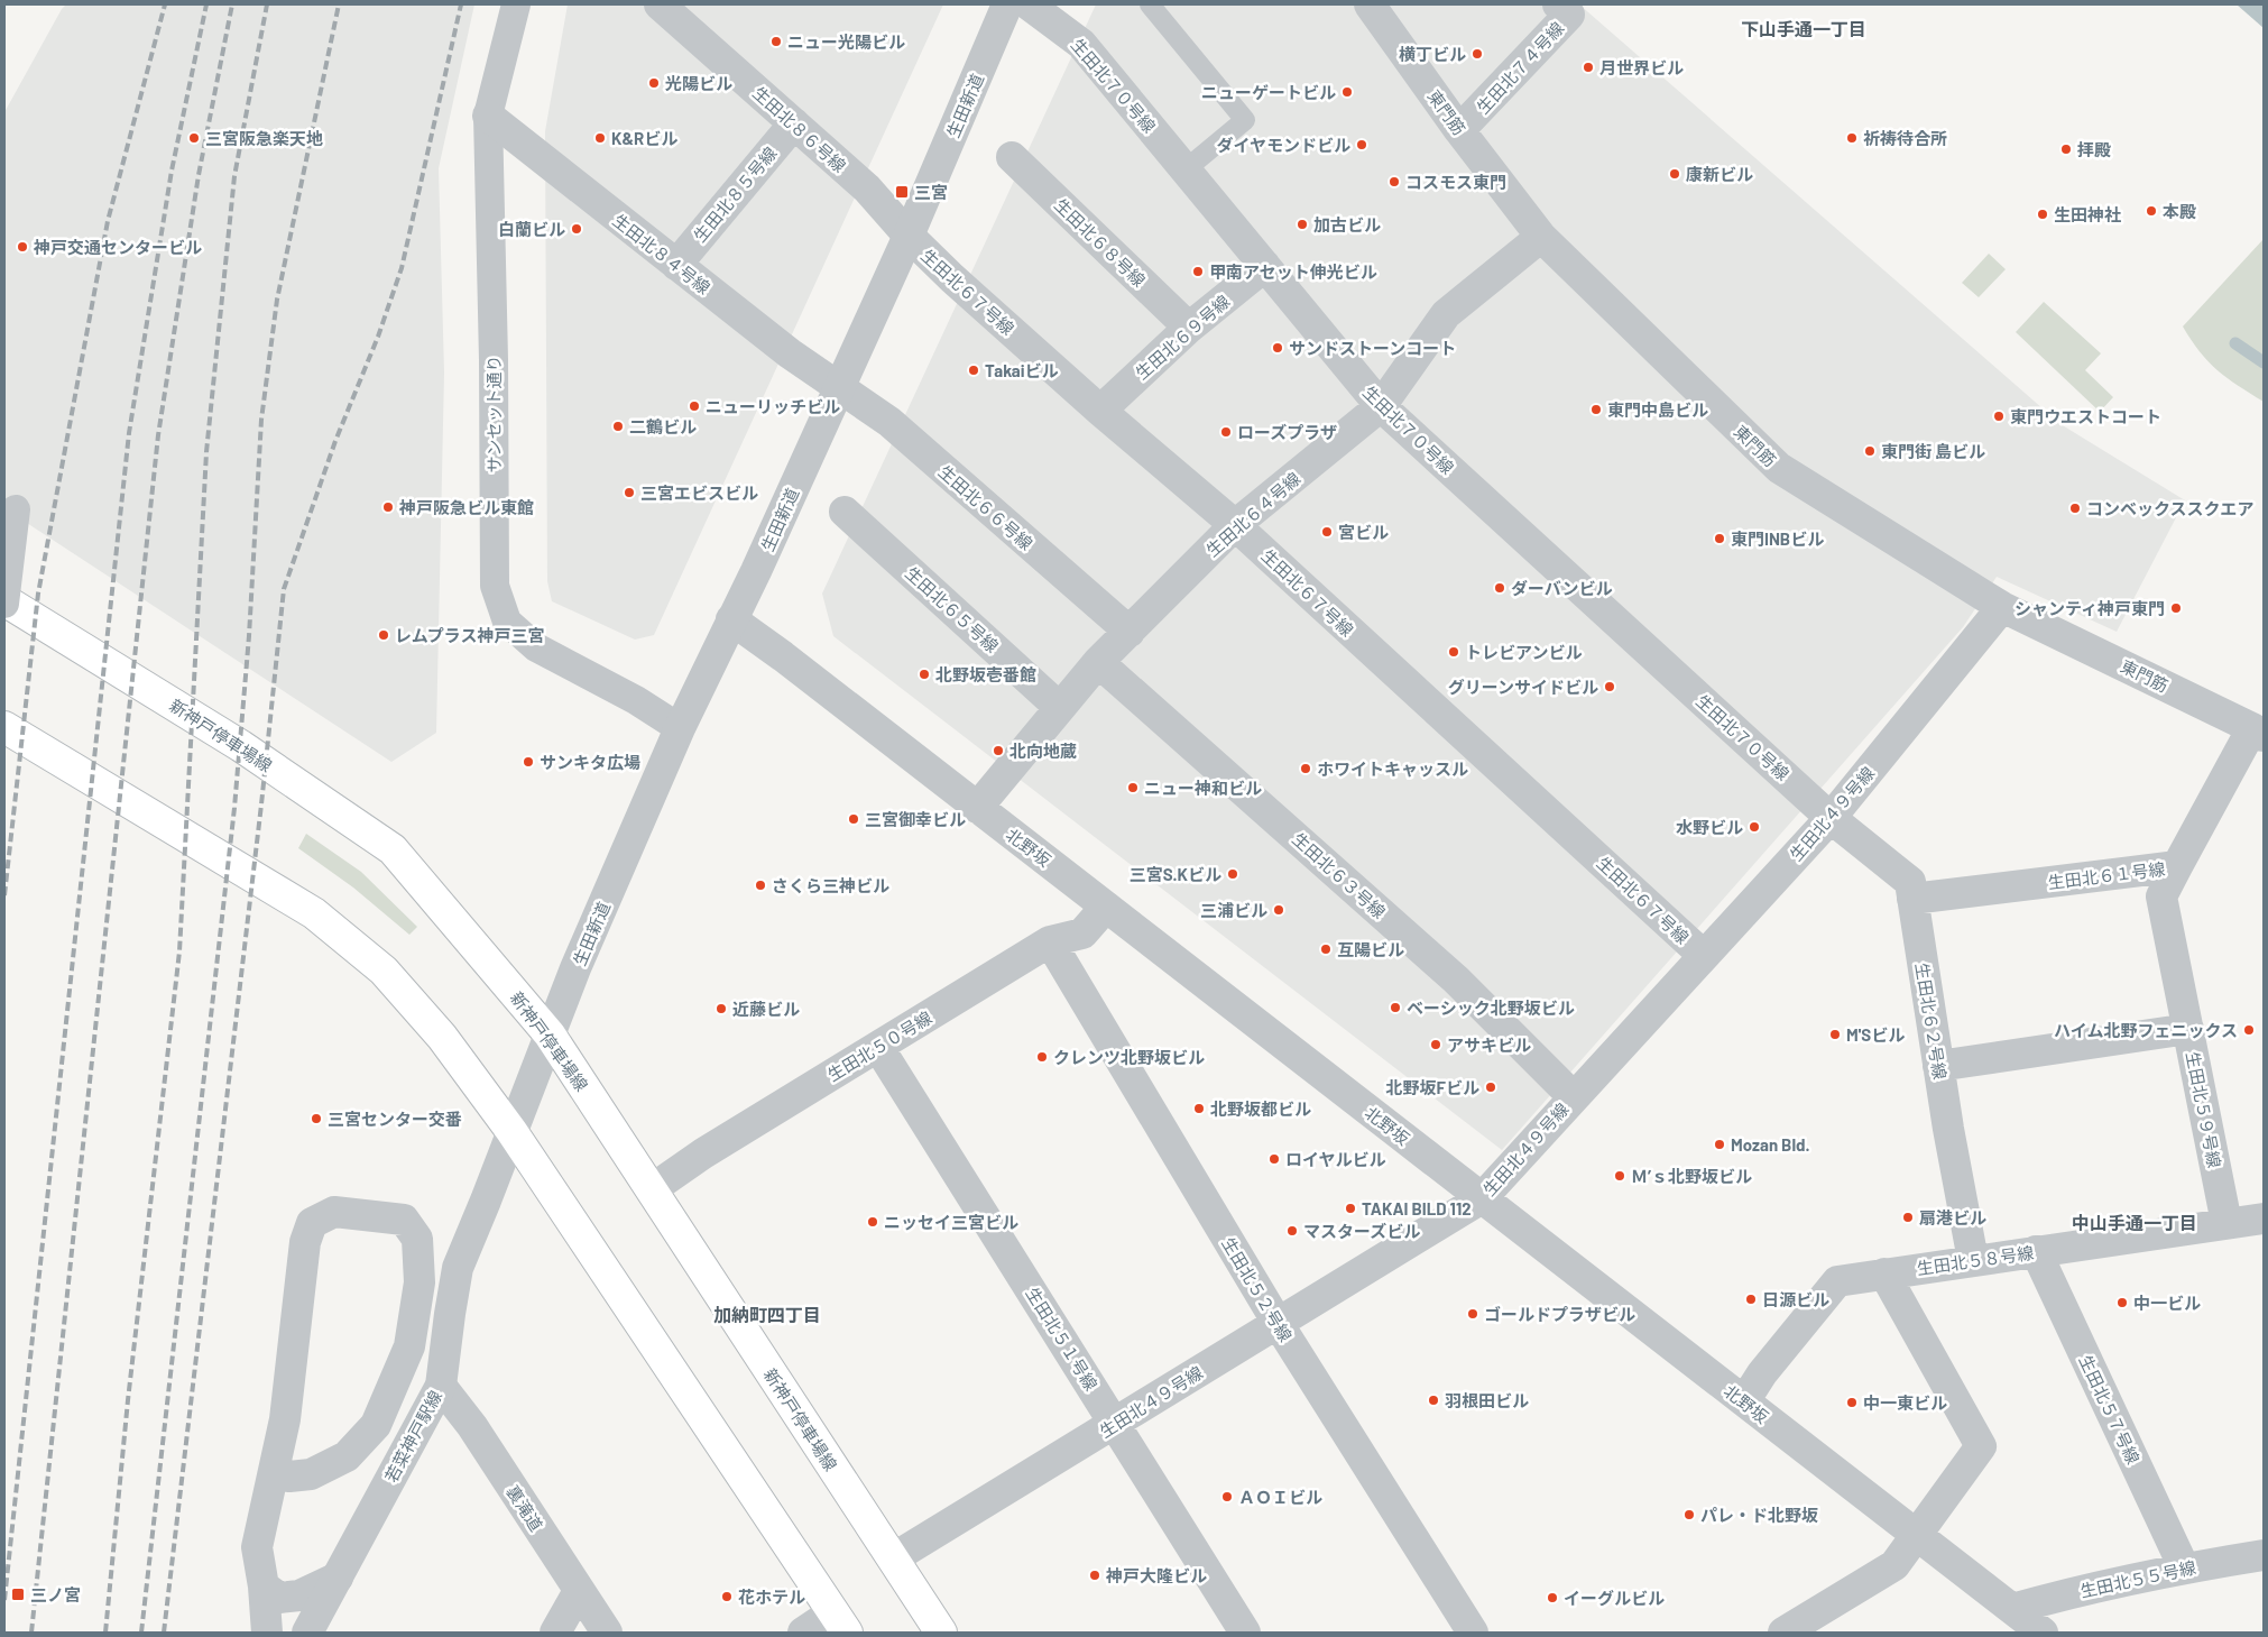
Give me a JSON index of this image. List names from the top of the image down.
{
  "streets": {
    "main road": ["新神戸停車場線"],
    "street": [
      "生田北７４号線",
      "生田北７０号線",
      "生田新道",
      "東門筋",
      "生田北８６号線",
      "生田北８５号線",
      "生田北６８号線",
      "生田北８４号線",
      "生田北６７号線",
      "生田北６９号線",
      "サンセット通り",
      "生田北６６号線",
      "生田北６４号線",
      "生田北６５号線",
      "生田北４９号線",
      "北野坂",
      "生田北６３号線",
      "生田北６１号線",
      "生田北６２号線",
      "生田北５０号線",
      "生田北５９号線",
      "生田北５８号線",
      "生田北５２号線",
      "生田北５１号線",
      "生田北５７号線",
      "若菜神戸駅線",
      "裏滝道",
      "生田北５５号線"
    ]
  },
  "crossings": [
    ["生田北７４号線", "東門筋"],
    ["生田北７０号線", "生田北６９号線"],
    ["生田北７０号線", "生田北６４号線"],
    ["生田北７０号線", "生田北４９号線"],
    ["生田北７０号線", "生田北６２号線"],
    ["生田新道", "生田北８６号線"],
    ["生田新道", "生田北８４号線"],
    ["生田新道", "生田北６７号線"],
    ["生田新道", "サンセット通り"],
    ["生田新道", "生田北６６号線"],
    ["生田新道", "新神戸停車場線"],
    ["生田新道", "北野坂"],
    ["生田新道", "若菜神戸駅線"],
    ["東門筋", "生田北６４号線"],
    ["東門筋", "生田北４９号線"],
    ["東門筋", "生田北６１号線"],
    ["生田北８６号線", "生田北８５号線"],
    ["生田北８６号線", "生田北６７号線"],
    ["生田北８５号線", "生田北８４号線"],
    ["生田北６８号線", "生田北６９号線"],
    ["生田北８４号線", "サンセット通り"],
    ["生田北８４号線", "生田北６６号線"],
    ["生田北６７号線", "生田北６９号線"],
    ["生田北６７号線", "生田北６４号線"],
    ["生田北６７号線", "生田北４９号線"],
    ["生田北６６号線", "生田北６４号線"],
    ["生田北６４号線", "生田北６５号線"],
    ["生田北６４号線", "北野坂"],
    ["生田北６４号線", "生田北６３号線"],
    ["新神戸停車場線", "生田北４９号線"],
    ["新神戸停車場線", "生田北５０号線"],
    ["生田北４９号線", "北野坂"],
    ["生田北４９号線", "生田北６３号線"],
    ["生田北４９号線", "生田北６２号線"],
    ["生田北４９号線", "生田北５２号線"],
    ["生田北４９号線", "生田北５１号線"],
    ["北野坂", "生田北５０号線"],
    ["北野坂", "生田北５８号線"],
    ["北野坂", "生田北５５号線"],
    ["生田北６１号線", "生田北６２号線"],
    ["生田北６１号線", "生田北５９号線"],
    ["生田北６２号線", "生田北５８号線"],
    ["生田北５０号線", "生田北５２号線"],
    ["生田北５０号線", "生田北５１号線"],
    ["生田北５９号線", "生田北５８号線"],
    ["生田北５８号線", "生田北５７号線"],
    ["生田北５７号線", "生田北５５号線"],
    ["若菜神戸駅線", "裏滝道"]
  ],
  "districts": ["下山手通一丁目", "中山手通一丁目", "加納町四丁目"],
  "places": {
    "other": [
      "ニュー光陽ビル",
      "横丁ビル",
      "月世界ビル",
      "光陽ビル",
      "ニューゲートビル",
      "三宮阪急楽天地",
      "K&Rビル",
      "祈祷待合所",
      "ダイヤモンドビル",
      "拝殿",
      "康新ビル",
      "コスモス東門",
      "本殿",
      "生田神社",
      "加古ビル",
      "白蘭ビル",
      "神戸交通センタービル",
      "甲南アセット伸光ビル",
      "サンドストーンコート",
      "Takaiビル",
      "ニューリッチビル",
      "東門中島ビル",
      "東門ウエストコート",
      "二鶴ビル",
      "ローズプラザ",
      "東門街 島ビル",
      "三宮エビスビル",
      "神戸阪急ビル東館",
      "コンベックススクエア",
      "宮ビル",
      "東門INBビル",
      "ダーバンビル",
      "シャンティ神戸東門",
      "レムプラス神戸三宮",
      "トレビアンビル",
      "北野坂壱番館",
      "グリーンサイドビル",
      "北向地蔵",
      "サンキタ広場",
      "ホワイトキャッスル",
      "ニュー神和ビル",
      "三宮御幸ビル",
      "水野ビル",
      "三宮S.Kビル",
      "さくら三神ビル",
      "三浦ビル",
      "互陽ビル",
      "ベーシック北野坂ビル",
      "近藤ビル",
      "ハイム北野フェニックス",
      "M'Sビル",
      "アサキビル",
      "クレンツ北野坂ビル",
      "北野坂Fビル",
      "北野坂都ビル",
      "三宮センター交番",
      "Mozan Bld.",
      "ロイヤルビル",
      "Ｍ’ｓ北野坂ビル",
      "TAKAI BILD 112",
      "扇港ビル",
      "ニッセイ三宮ビル",
      "マスターズビル",
      "日源ビル",
      "中一ビル",
      "ゴールドプラザビル",
      "羽根田ビル",
      "中一東ビル",
      "ＡＯＩビル",
      "パレ・ド北野坂",
      "神戸大隆ビル",
      "花ホテル",
      "イーグルビル"
    ],
    "transit": ["三宮", "三ノ宮"]
  }
}
